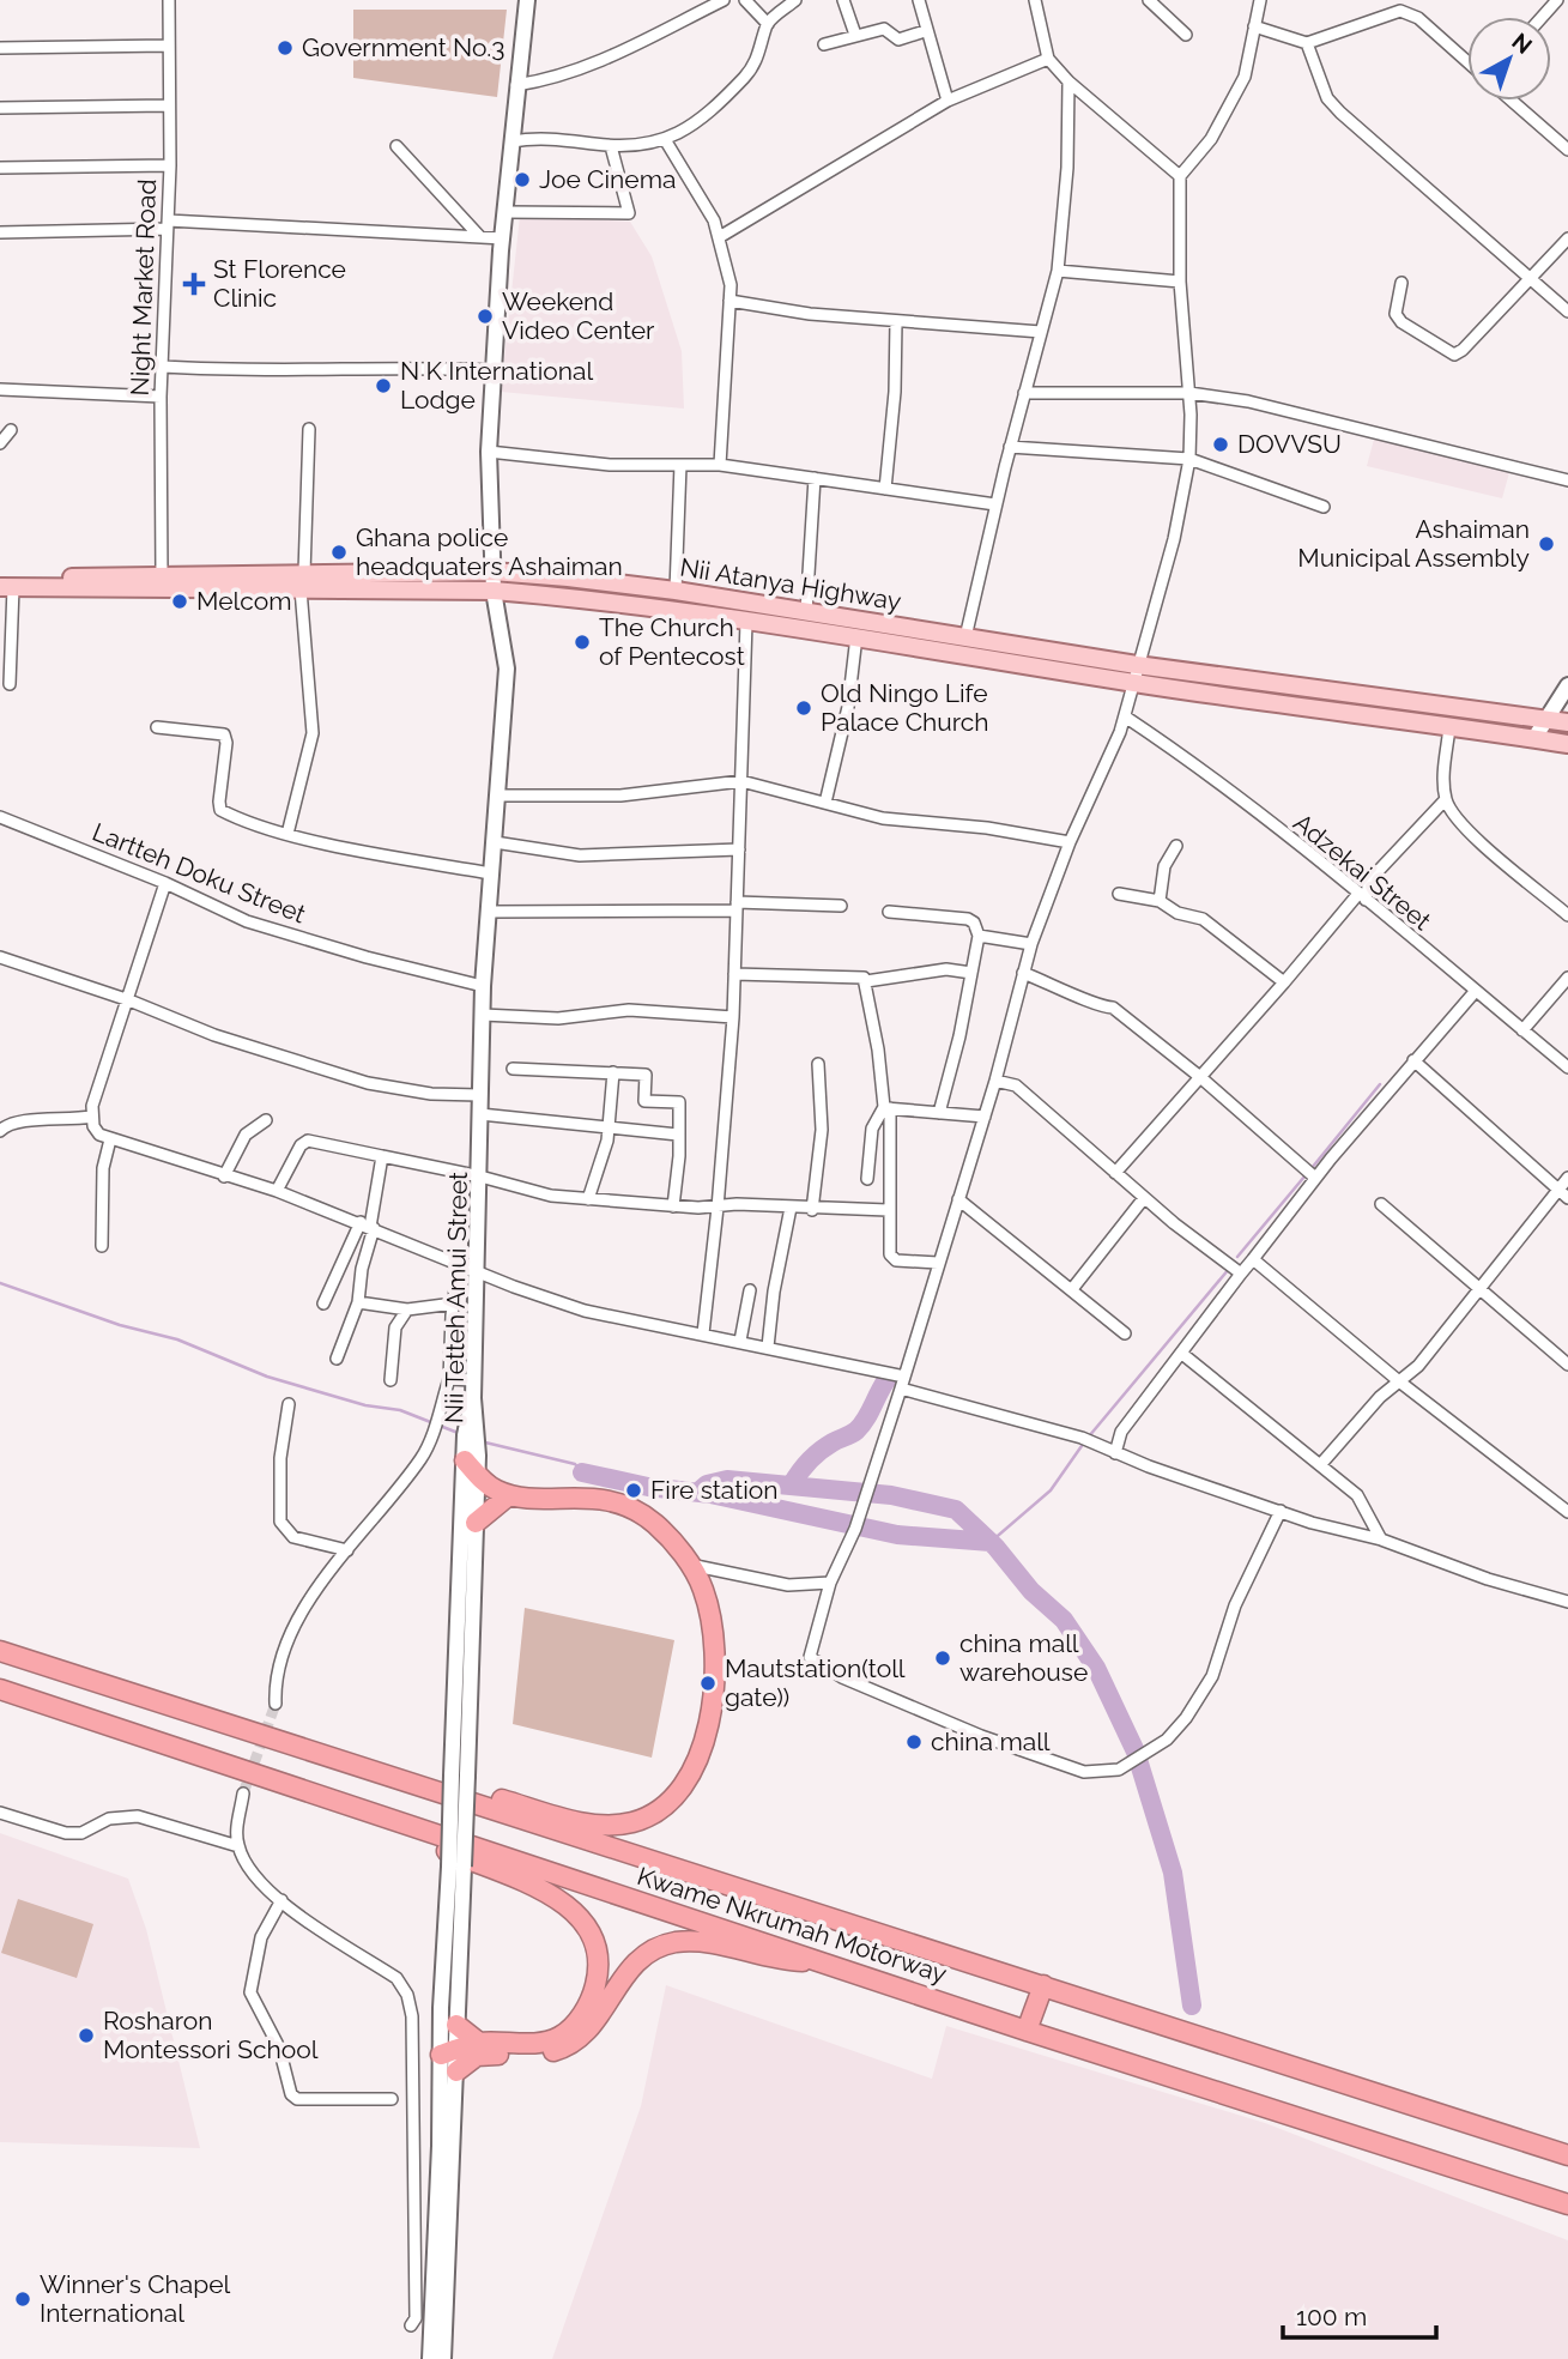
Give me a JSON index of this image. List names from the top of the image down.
{
  "streets": {
    "highway": ["Kwame Nkrumah Motorway"],
    "main road": ["Nii Atanya Highway", "Nii Tetteh Amui Street"],
    "street": ["Night Market Road", "Adzekai Street", "Lartteh Doku Street"]
  },
  "crossings": [
    ["Night Market Road", "Nii Atanya Highway"],
    ["Nii Atanya Highway", "Nii Tetteh Amui Street"],
    ["Lartteh Doku Street", "Nii Tetteh Amui Street"]
  ],
  "places": {
    "other": [
      "Government No.3",
      "Joe Cinema",
      "Weekend Video Center",
      "N K International Lodge",
      "DOVVSU",
      "Ashaiman Municipal Assembly",
      "Ghana police headquaters Ashaiman",
      "Melcom",
      "The Church of Pentecost",
      "Old Ningo Life Palace Church",
      "Fire station",
      "china mall warehouse",
      "Mautstation(toll gate))",
      "china mall",
      "Rosharon Montessori School",
      "Winner's Chapel International"
    ],
    "health": ["St Florence Clinic"]
  },
  "scale_bar": "100 m",
  "north": "top right"
}
